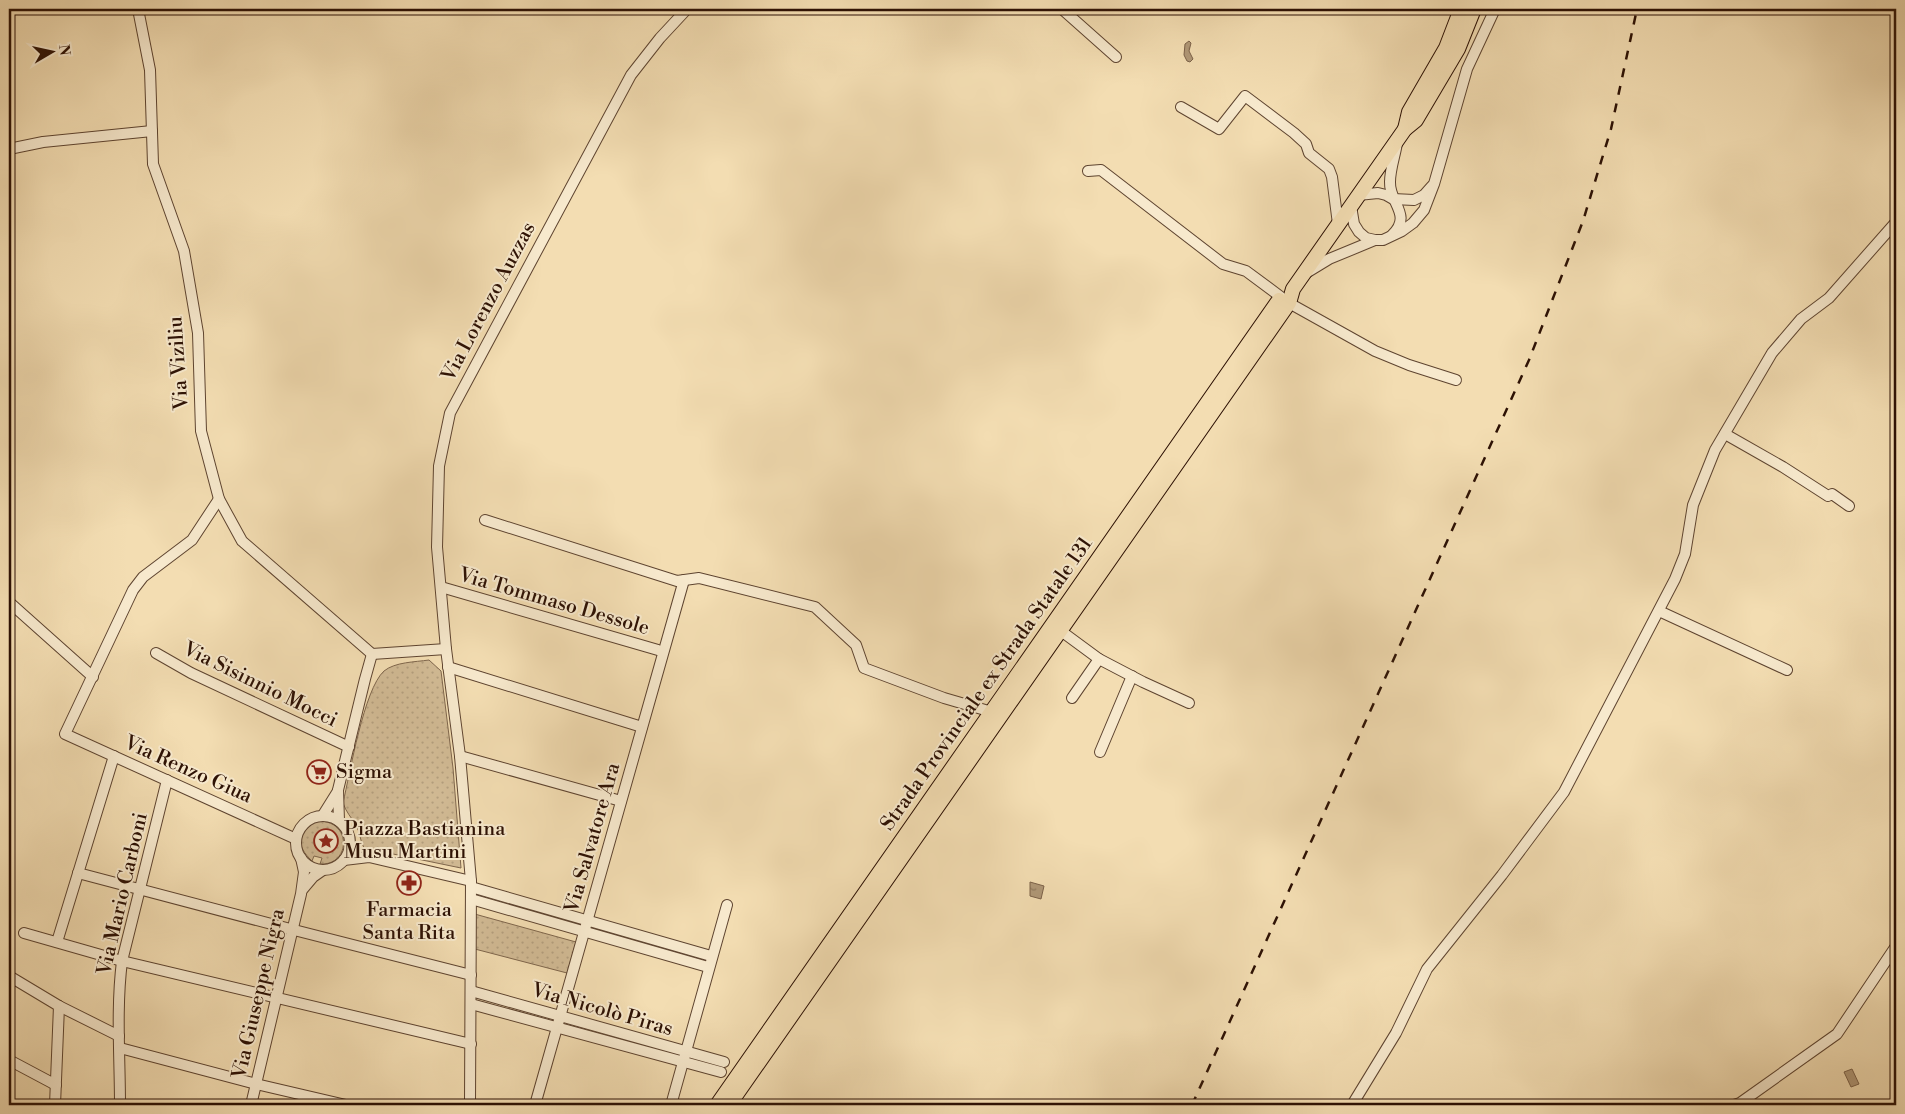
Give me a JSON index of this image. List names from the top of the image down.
{
  "streets": {
    "main road": ["Strada Provinciale ex Strada Statale 131"],
    "street": [
      "Via Lorenzo Auzzas",
      "Via Viziliu",
      "Via Tommaso Dessole",
      "Via Sisinnio Mocci",
      "Via Renzo Giua",
      "Via Salvatore Ara",
      "Via Mario Carboni",
      "Via Giuseppe Nigra",
      "Via Nicolò Piras"
    ]
  },
  "crossings": [
    ["Via Lorenzo Auzzas", "Via Tommaso Dessole"],
    ["Via Lorenzo Auzzas", "Via Nicolò Piras"],
    ["Via Tommaso Dessole", "Via Salvatore Ara"],
    ["Via Renzo Giua", "Via Mario Carboni"],
    ["Via Renzo Giua", "Via Giuseppe Nigra"],
    ["Via Salvatore Ara", "Via Nicolò Piras"]
  ],
  "places": {
    "supermarket": ["Sigma"],
    "place": ["Piazza Bastianina Musu Martini"],
    "pharmacy": ["Farmacia Santa Rita"]
  },
  "north": "right"
}
